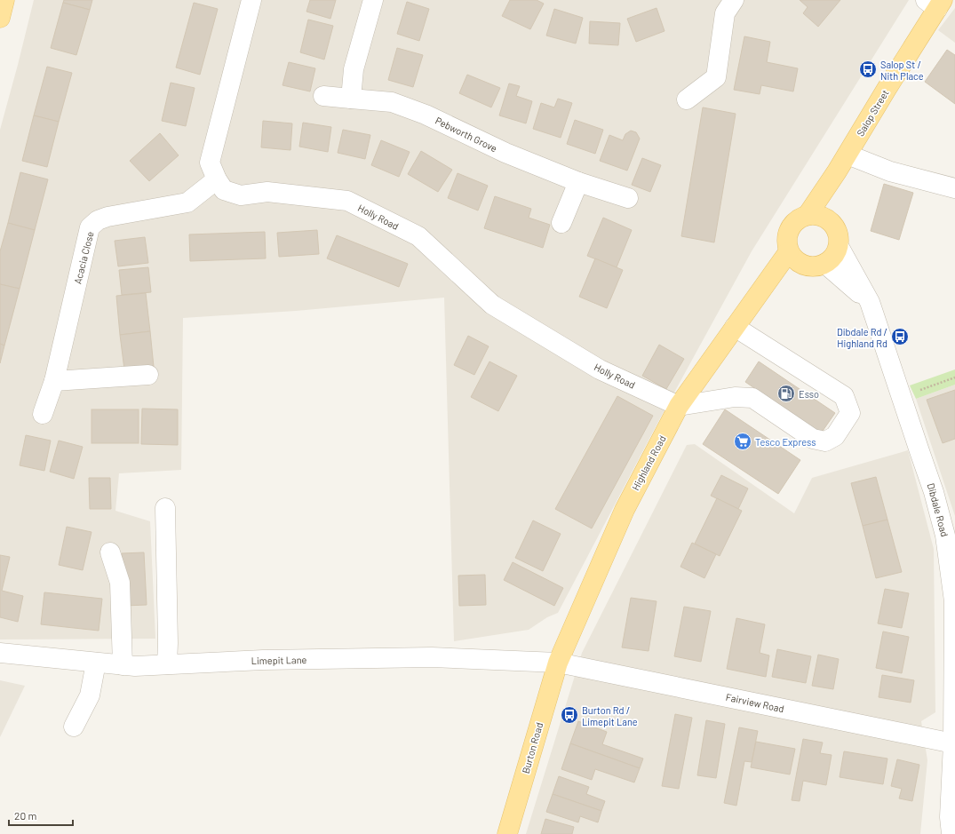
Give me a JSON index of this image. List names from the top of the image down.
{
  "streets": {
    "main road": ["Salop Street", "Highland Road", "Burton Road"],
    "street": [
      "Pebworth Grove",
      "Holly Road",
      "Acacia Close",
      "Dibdale Road",
      "Limepit Lane",
      "Fairview Road"
    ]
  },
  "crossings": [
    ["Salop Street", "Highland Road"],
    ["Salop Street", "Dibdale Road"],
    ["Holly Road", "Acacia Close"],
    ["Holly Road", "Highland Road"],
    ["Highland Road", "Dibdale Road"],
    ["Highland Road", "Limepit Lane"],
    ["Highland Road", "Fairview Road"],
    ["Highland Road", "Burton Road"],
    ["Dibdale Road", "Fairview Road"],
    ["Limepit Lane", "Fairview Road"],
    ["Limepit Lane", "Burton Road"],
    ["Fairview Road", "Burton Road"]
  ],
  "places": {
    "bus stop": ["Salop St / Nith Place", "Dibdale Rd / Highland Rd", "Burton Rd / Limepit Lane"],
    "fuel station": ["Esso"],
    "supermarket": ["Tesco Express"]
  },
  "scale_bar": "20 m"
}
